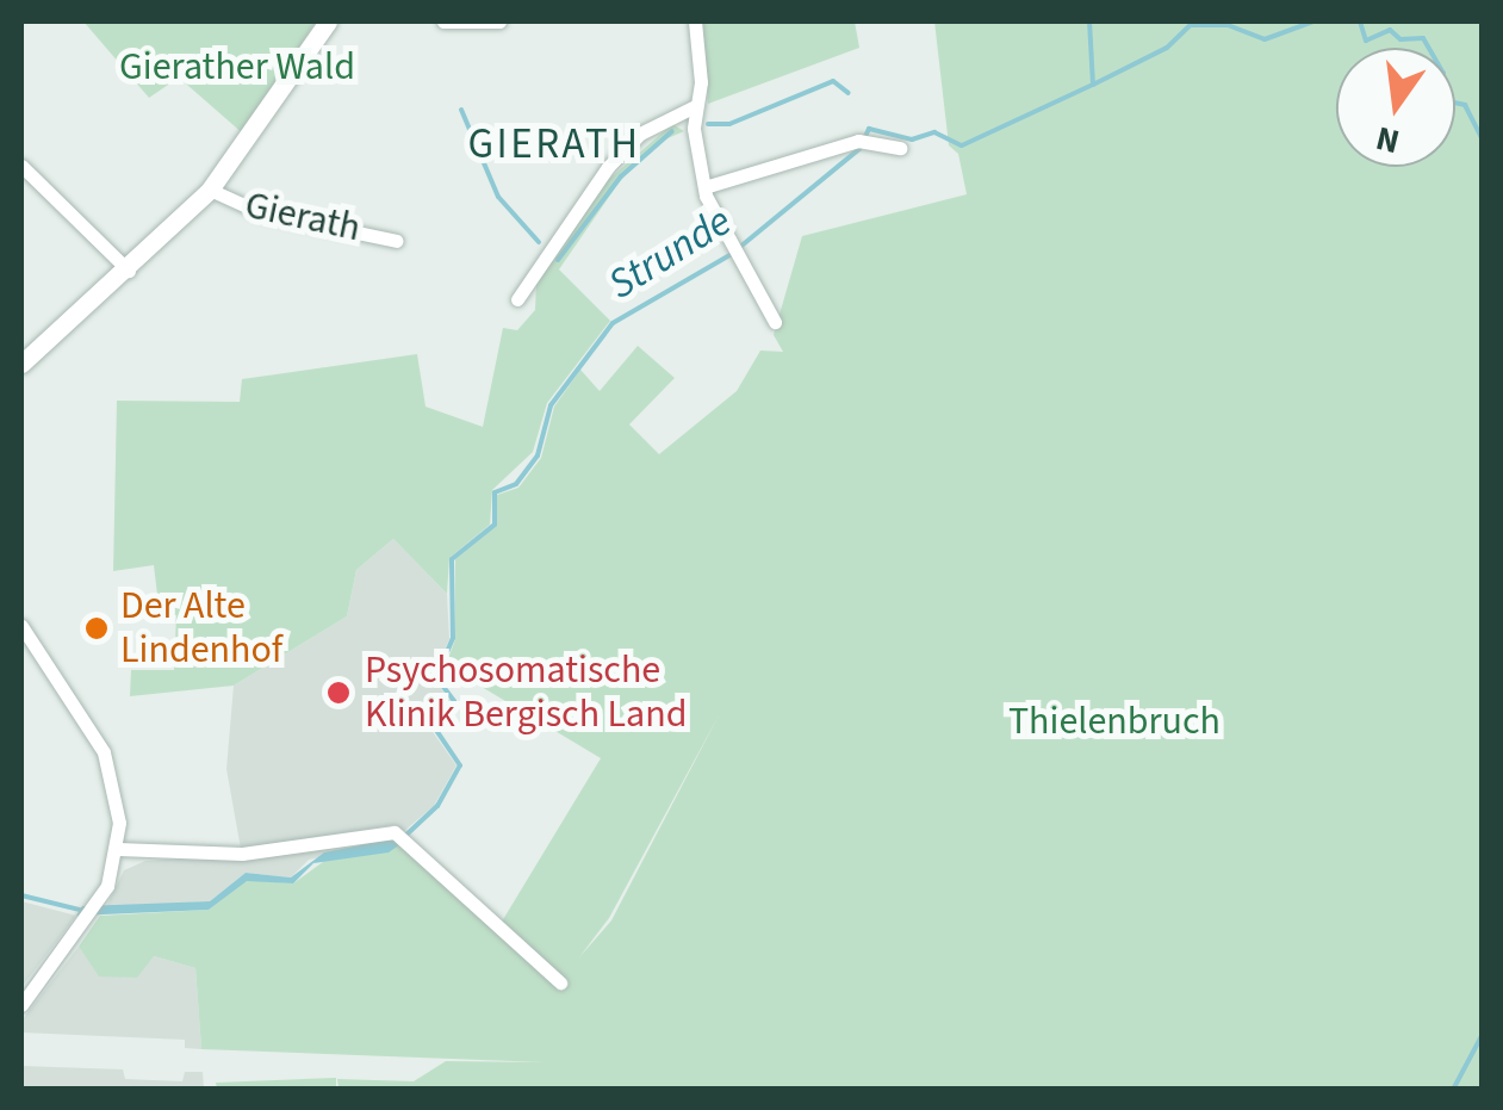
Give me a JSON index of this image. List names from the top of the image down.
{
  "streets": {
    "street": ["Gierath"]
  },
  "districts": ["GIERATH"],
  "water": ["Strunde"],
  "parks": ["Gierather Wald", "Thielenbruch"],
  "places": ["Der Alte Lindenhof", "Psychosomatische Klinik Bergisch Land"],
  "north": "bottom"
}
